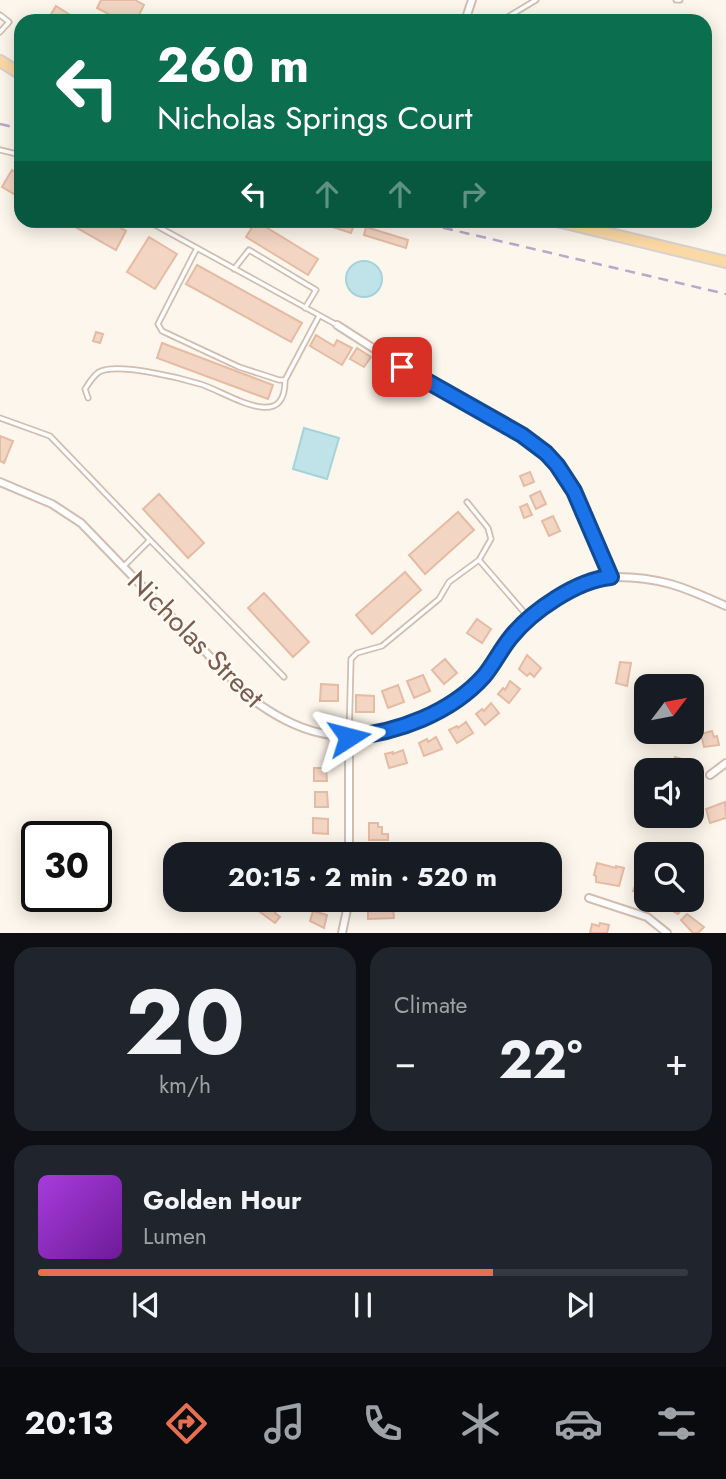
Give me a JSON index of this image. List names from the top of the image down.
{
  "streets": {
    "street": ["Nicholas Street"]
  },
  "north": "top right",
  "page": {
    "turn": ["260 m", "Nicholas Springs Court"],
    "limit": "30",
    "trip": "20:15 · 2 min · 520 m",
    "tile": [
      ["20", "km/h"],
      "Climate"
    ],
    "heat": ["−", "22°", "+"],
    "song": ["Golden Hour", "Lumen"],
    "tabs": "20:13"
  }
}
